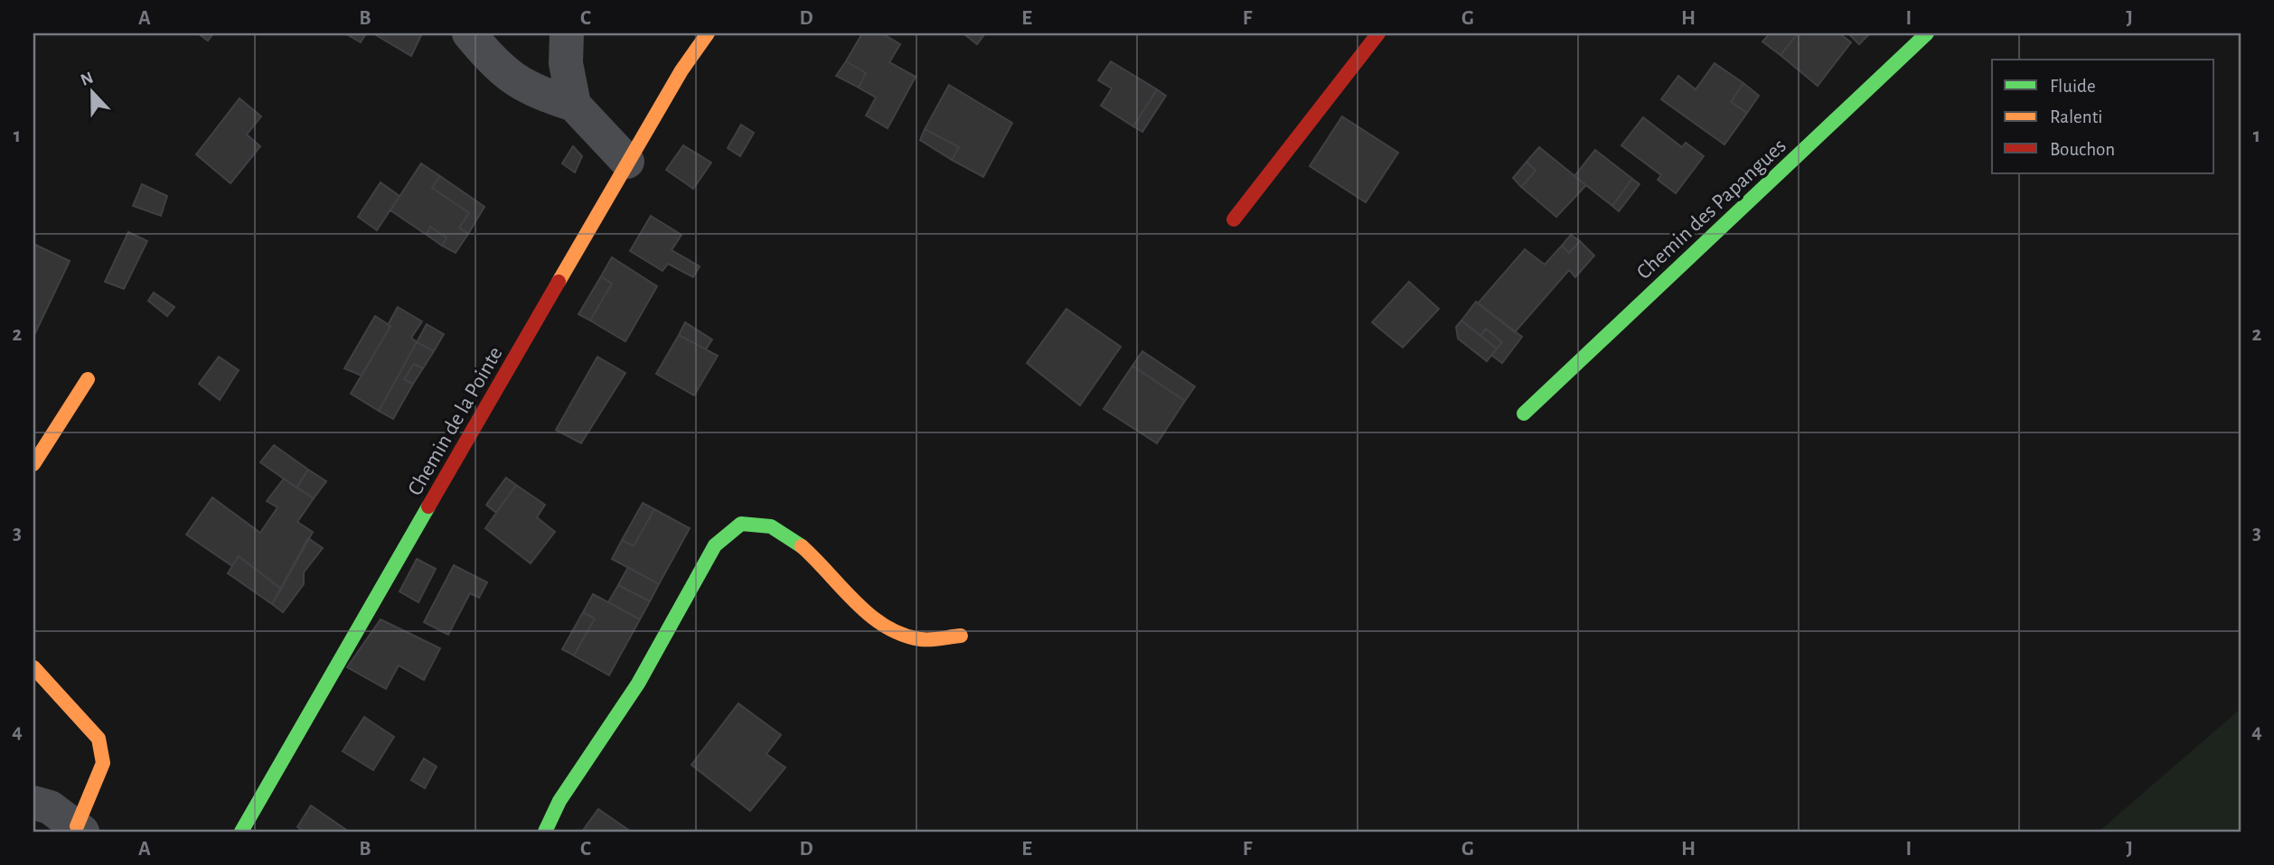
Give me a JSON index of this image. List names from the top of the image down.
{
  "streets": {
    "street": ["Chemin des Papangues", "Chemin de la Pointe"]
  },
  "legend": ["Fluide", "Ralenti", "Bouchon"],
  "north": "top",
  "grid": {
    "columns": [
      "A",
      "B",
      "C",
      "D",
      "E",
      "F",
      "G",
      "H",
      "I",
      "J"
    ],
    "rows": [
      "1",
      "2",
      "3",
      "4"
    ]
  }
}
